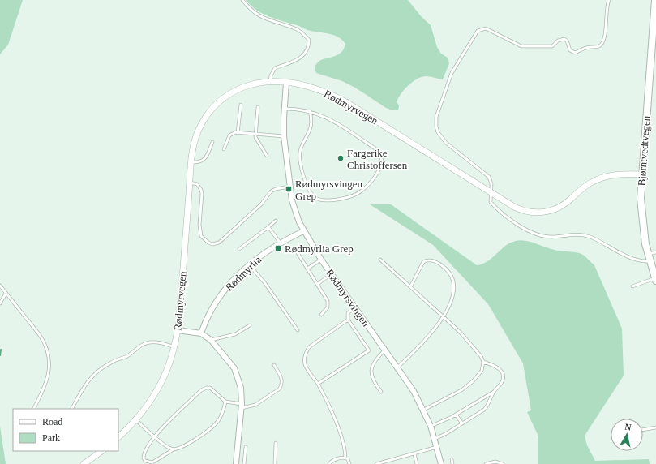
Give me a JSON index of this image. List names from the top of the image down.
{
  "streets": {
    "main road": ["Bjørntvedtvegen"],
    "street": ["Rødmyrvegen", "Rødmyrlia", "Rødmyrsvingen"]
  },
  "crossings": [
    ["Rødmyrvegen", "Bjørntvedtvegen"],
    ["Rødmyrvegen", "Rødmyrsvingen"],
    ["Rødmyrlia", "Rødmyrsvingen"]
  ],
  "places": {
    "other": ["Fargerike Christoffersen"],
    "transit": ["Rødmyrsvingen Grep", "Rødmyrlia Grep"]
  },
  "legend": ["Road", "Park"],
  "north": "top"
}
